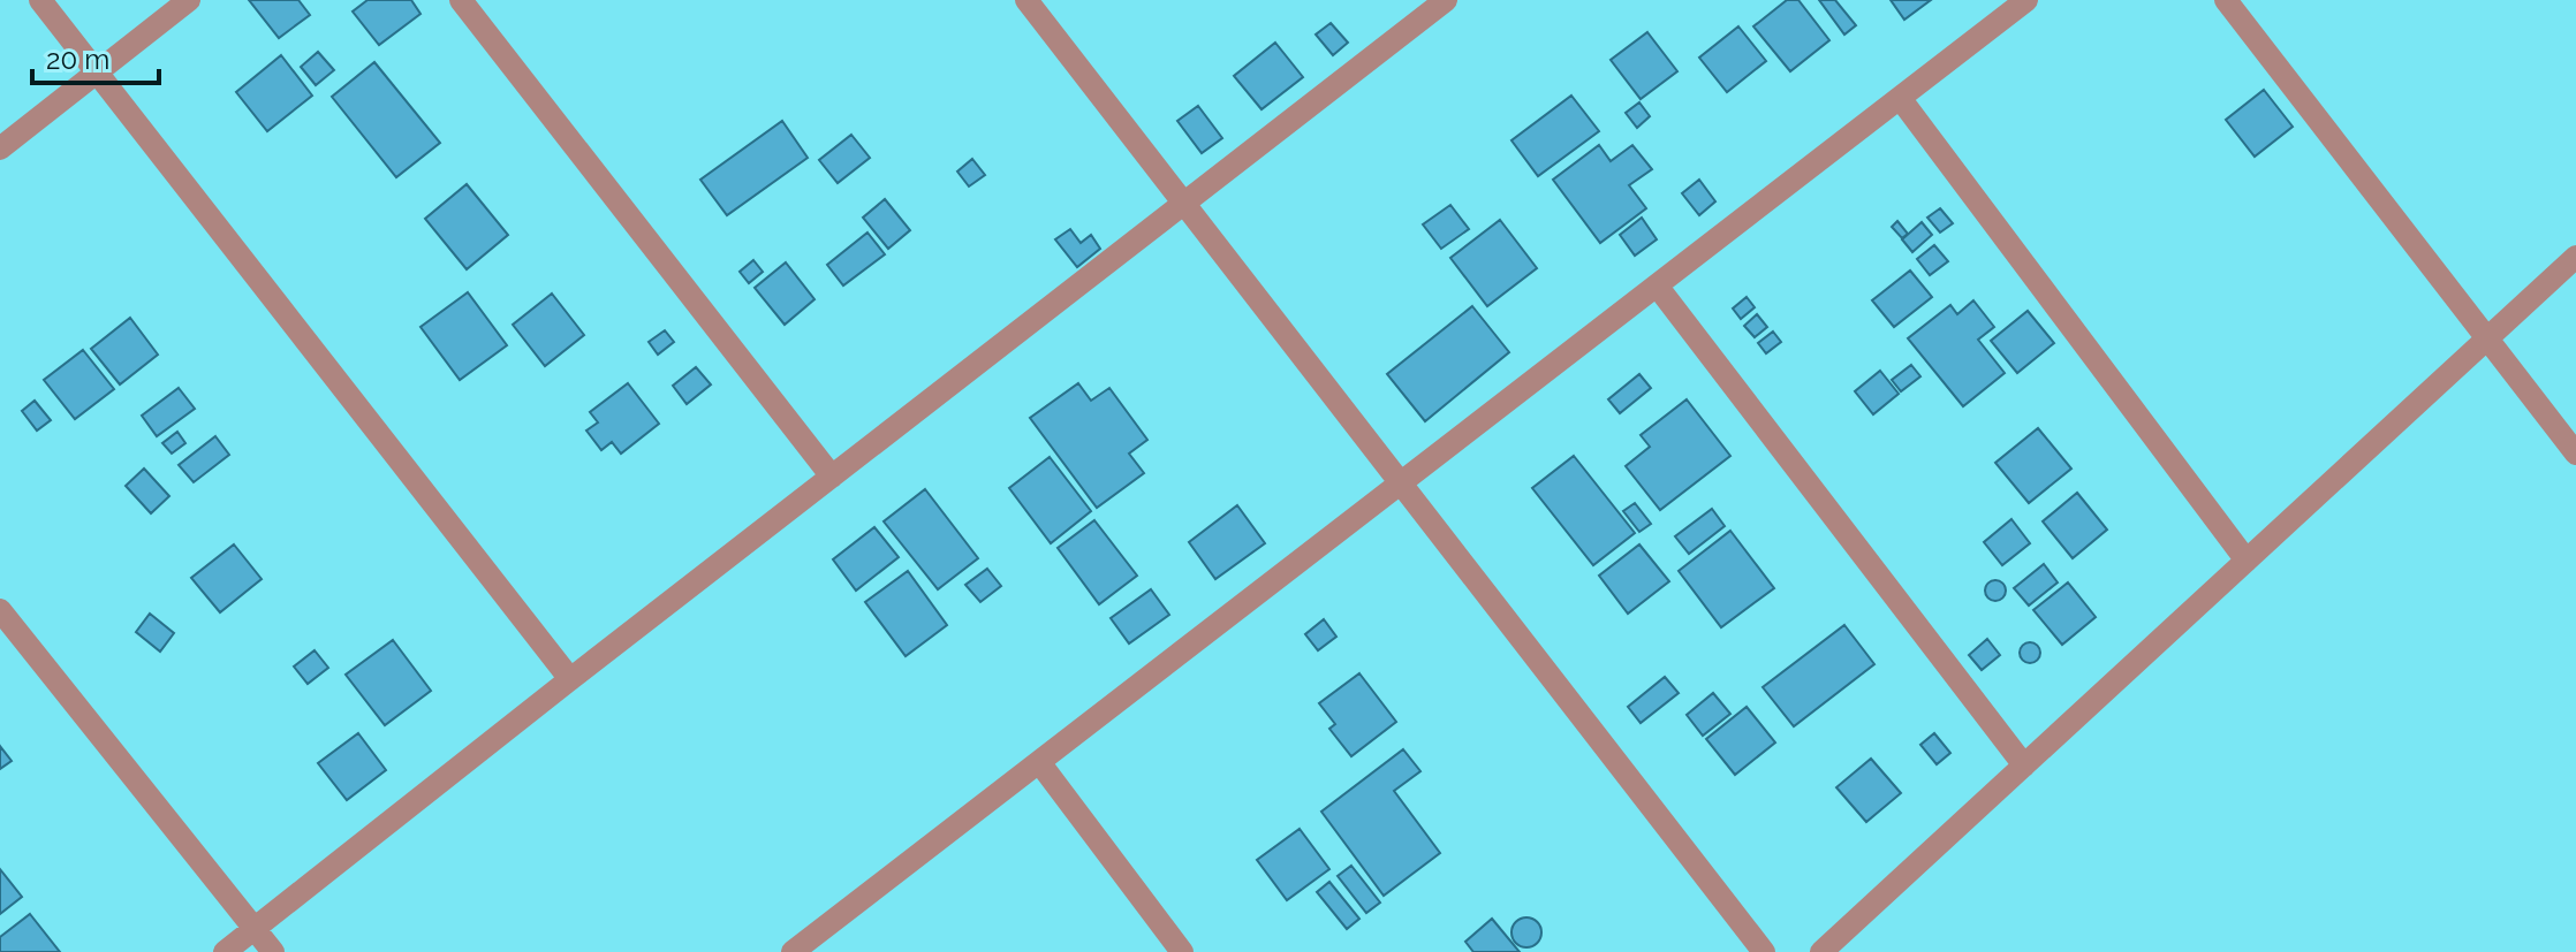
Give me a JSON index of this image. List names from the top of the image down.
{
  "scale_bar": "20 m"
}
